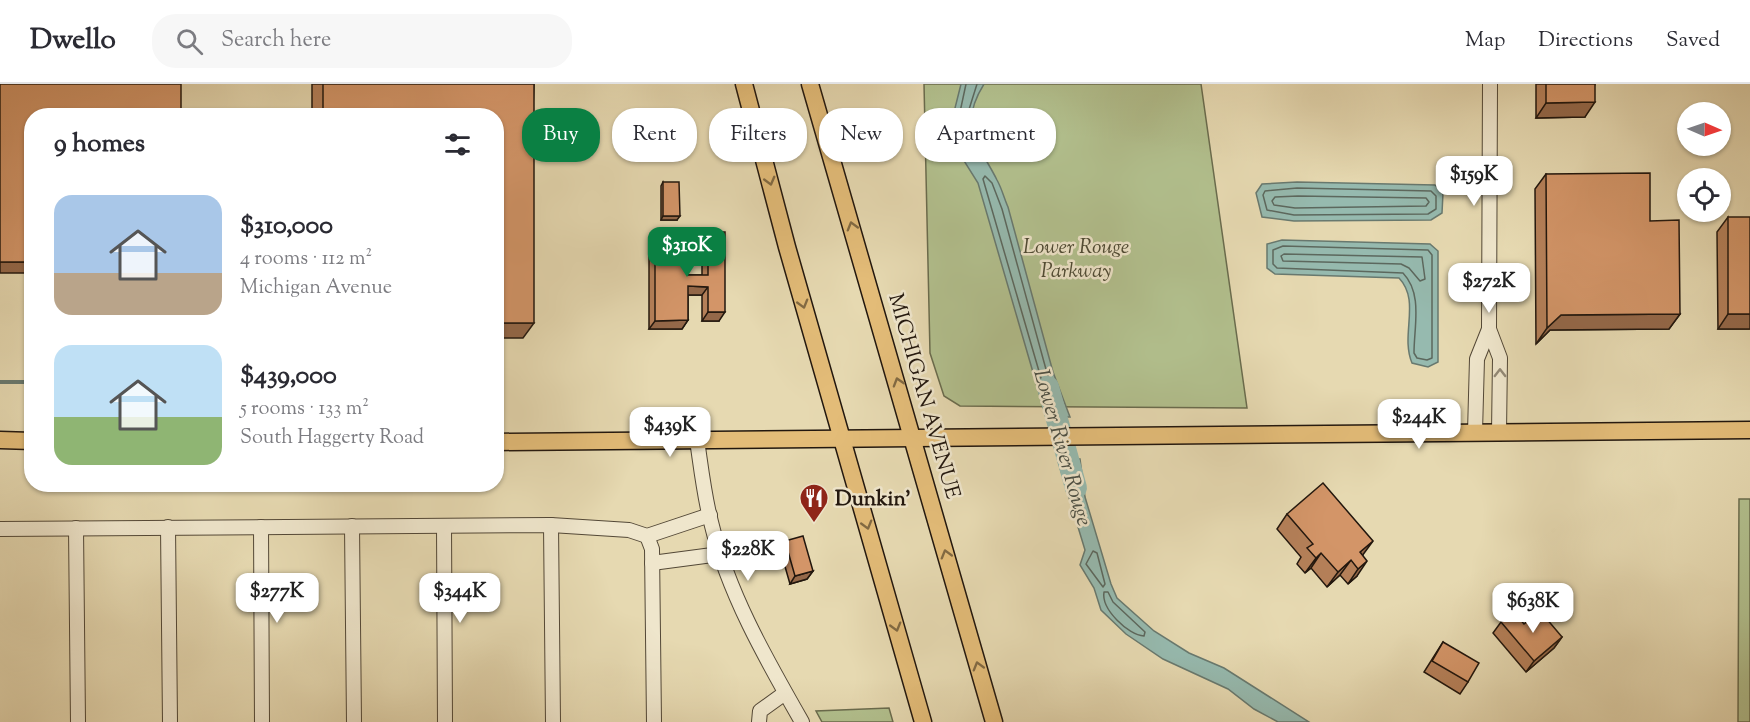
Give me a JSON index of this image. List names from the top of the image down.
{
  "streets": {
    "main road": ["MICHIGAN AVENUE"]
  },
  "water": ["Lower River Rouge"],
  "parks": ["Lower Rouge Parkway"],
  "places": {
    "restaurant": ["Dunkin'"]
  },
  "north": "right",
  "page": {
    "header": "Dwello",
    "search": "Search here",
    "nav": ["Map", "Directions", "Saved"],
    "chip": [
      "Buy",
      "Rent",
      "Filters",
      "New",
      "Apartment"
    ],
    "heading": "9 homes",
    "price": [
      "$159K",
      "$310K",
      "$272K",
      "$244K",
      "$439K",
      "$228K",
      "$277K",
      "$344K",
      "$638K"
    ],
    "list": [
      {
        "name": "$310,000",
        "note": "4 rooms · 112 m² · Michigan Avenue"
      },
      {
        "name": "$439,000",
        "note": "5 rooms · 133 m² · South Haggerty Road"
      }
    ]
  }
}
